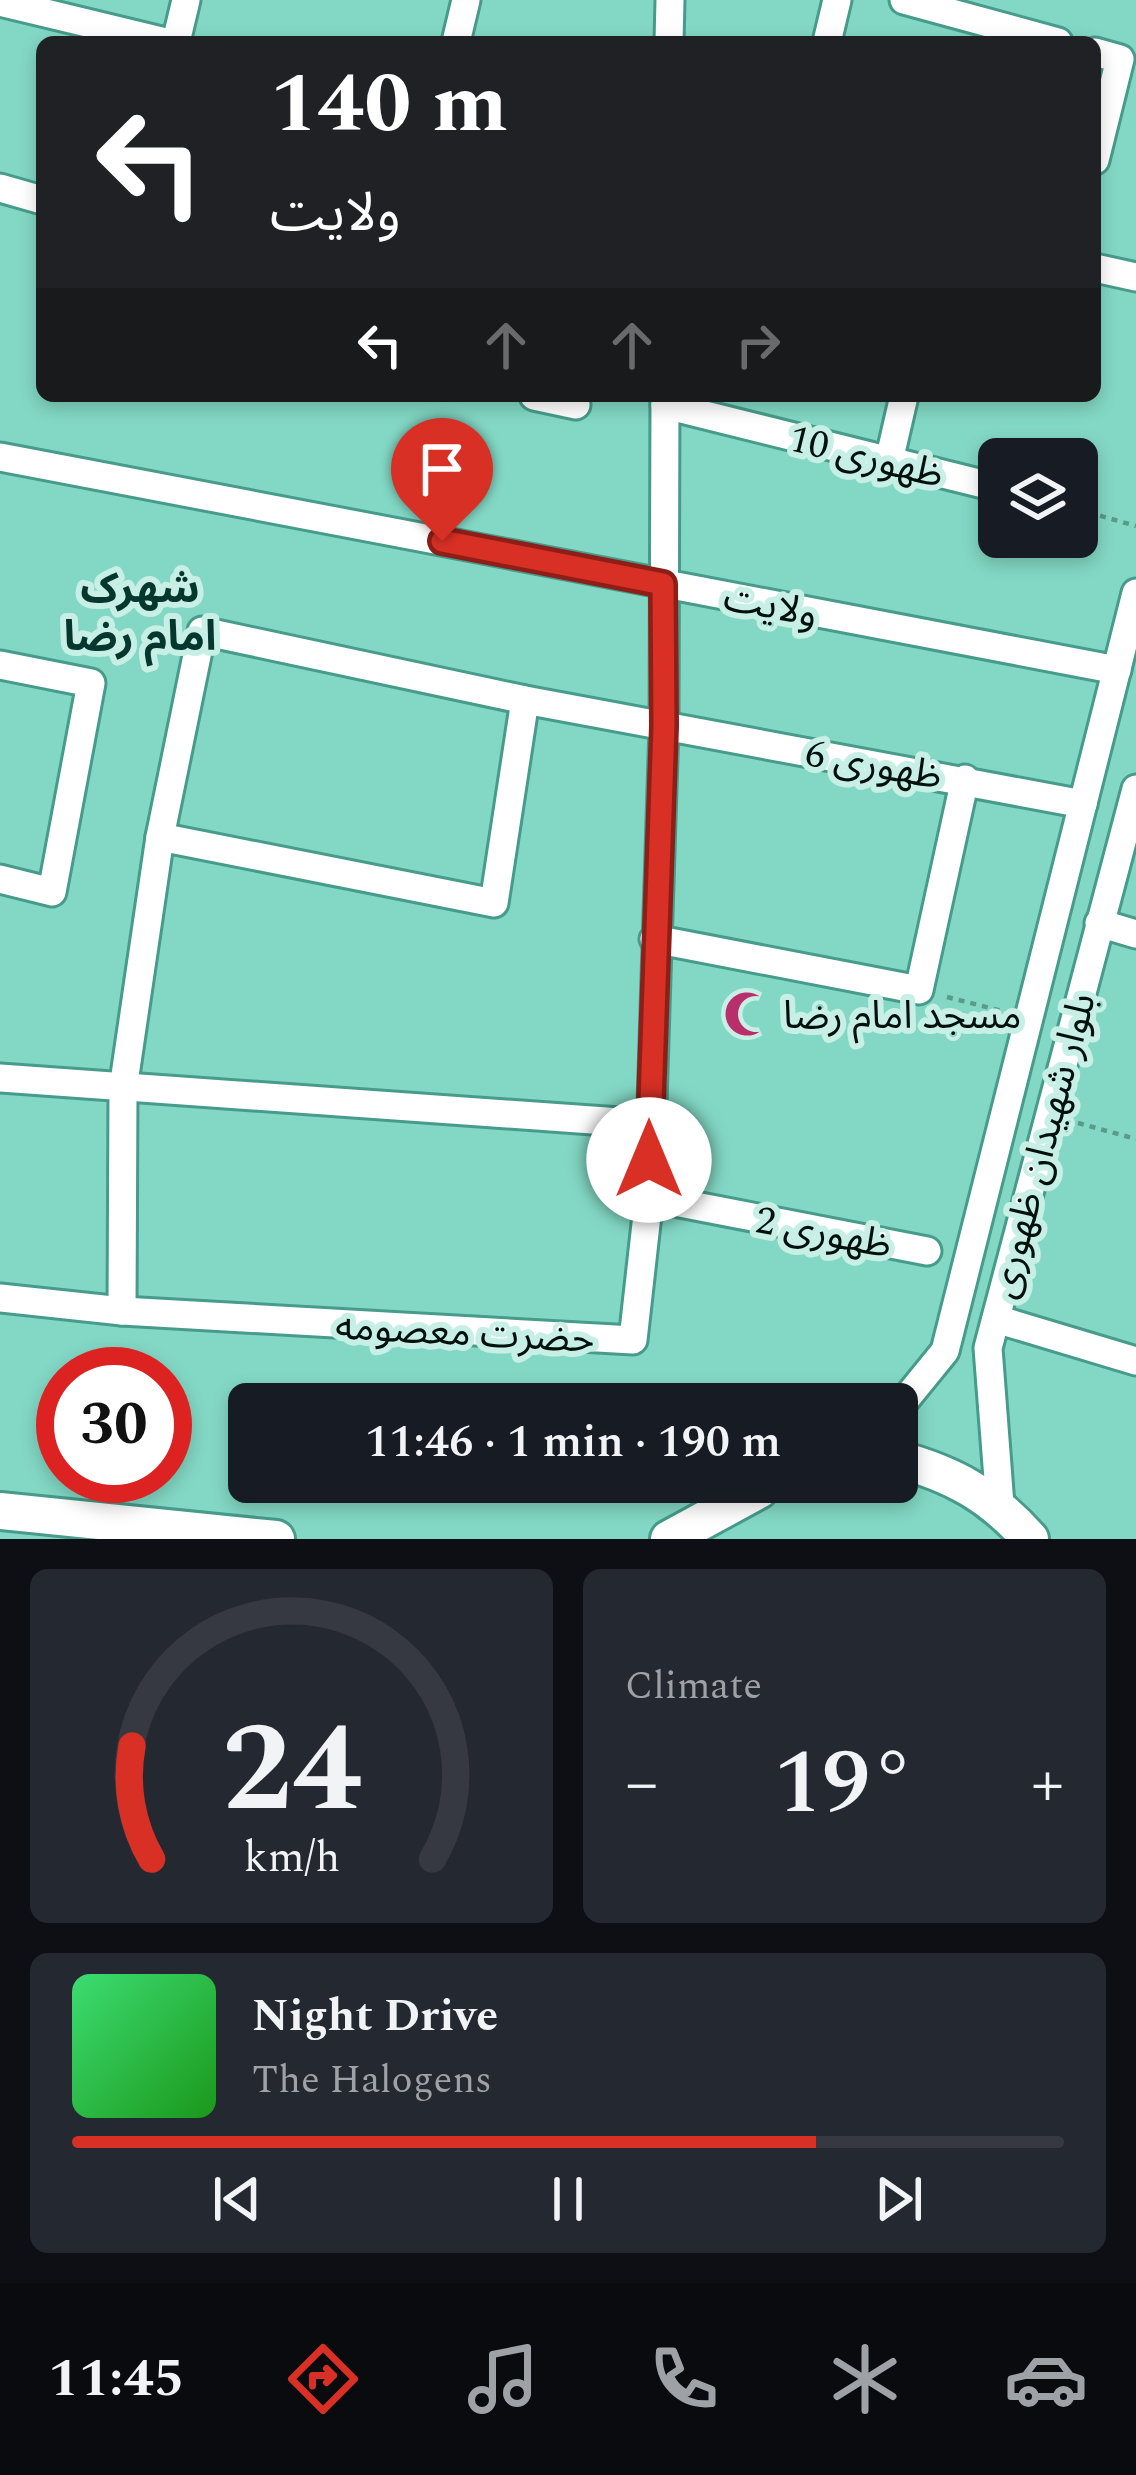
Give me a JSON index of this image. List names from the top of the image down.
{
  "streets": {
    "street": [
      "ظهوری 10",
      "ولایت",
      "ظهوری 6",
      "بلوار شهیدان ظهوری",
      "ظهوری 2",
      "حضرت معصومه"
    ]
  },
  "crossings": [
    ["ولایت", "بلوار شهیدان ظهوری"],
    ["ولایت", "حضرت معصومه"],
    ["ظهوری 6", "بلوار شهیدان ظهوری"],
    ["ظهوری 6", "حضرت معصومه"],
    ["ظهوری 2", "حضرت معصومه"]
  ],
  "districts": ["شهرک امام رضا"],
  "places": {
    "mosque": ["مسجد امام رضا"]
  },
  "page": {
    "turn": ["140 m", "ولایت"],
    "limit": "30",
    "trip": "11:46 · 1 min · 190 m",
    "tile": "Climate",
    "heat": ["−", "19°", "+"],
    "song": ["Night Drive", "The Halogens"],
    "tabs": "11:45",
    "gauge": ["24", "km/h"]
  }
}
